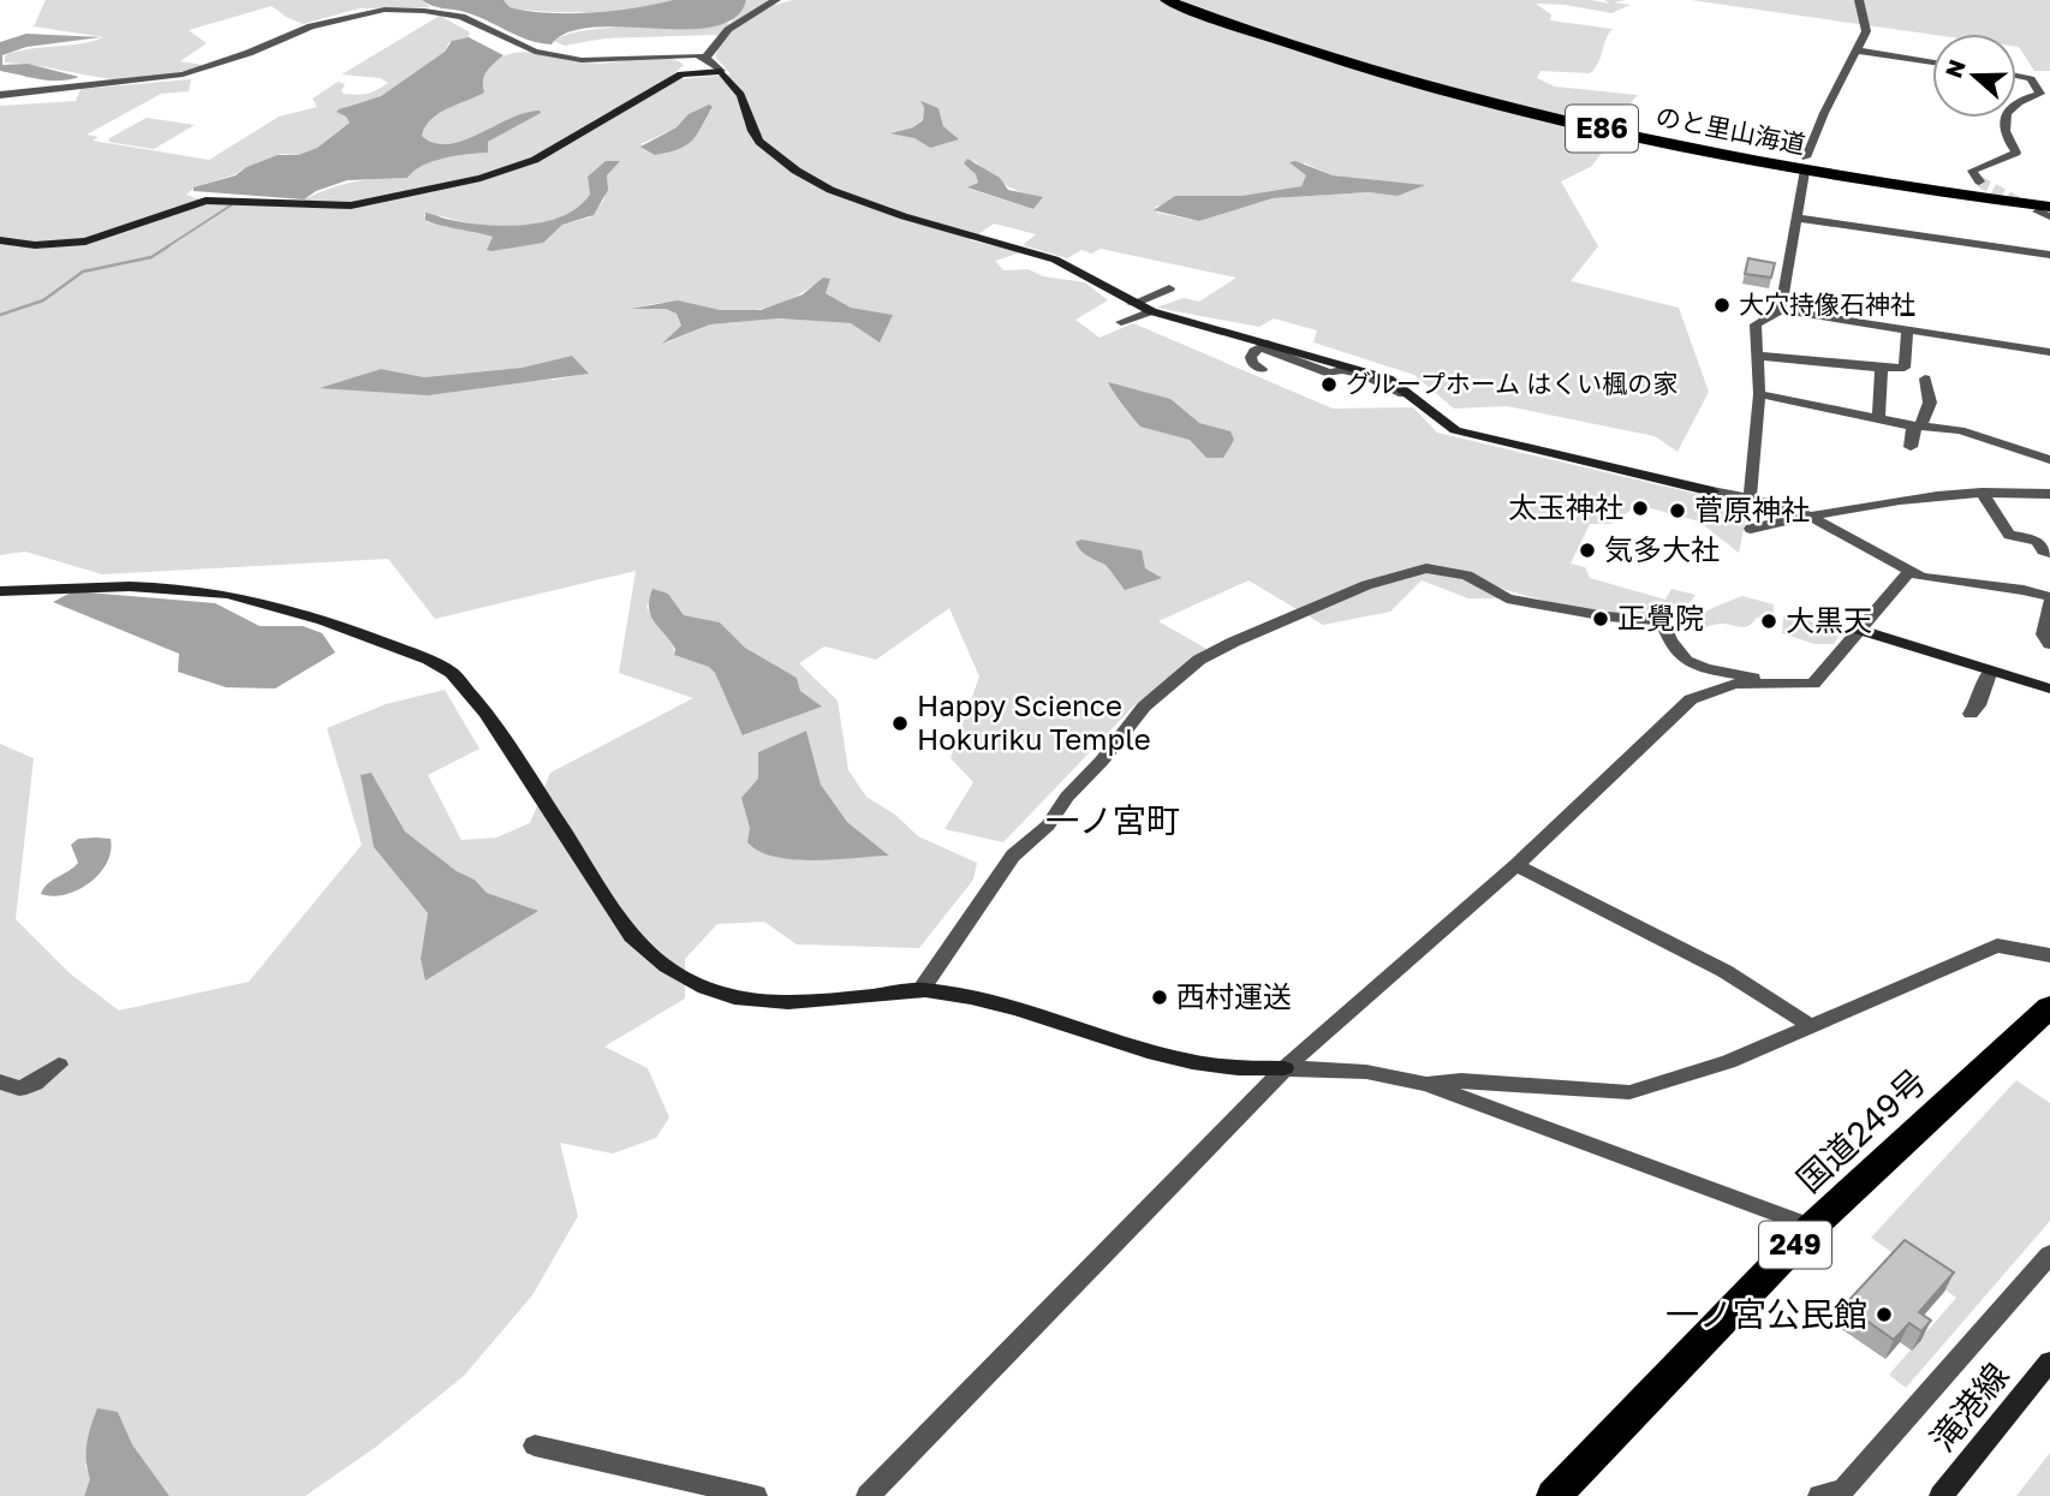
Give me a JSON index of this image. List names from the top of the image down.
{
  "streets": {
    "highway": [
      "E86",
      "のと里山海道",
      "国道249号",
      "249"
    ],
    "street": ["滝港線"]
  },
  "districts": ["一ノ宮町"],
  "places": [
    "大穴持像石神社",
    "グループホーム はくい楓の家",
    "太玉神社",
    "菅原神社",
    "気多大社",
    "正覺院",
    "大黒天",
    "Happy Science Hokuriku Temple",
    "西村運送",
    "一ノ宮公民館"
  ],
  "north": "left"
}
